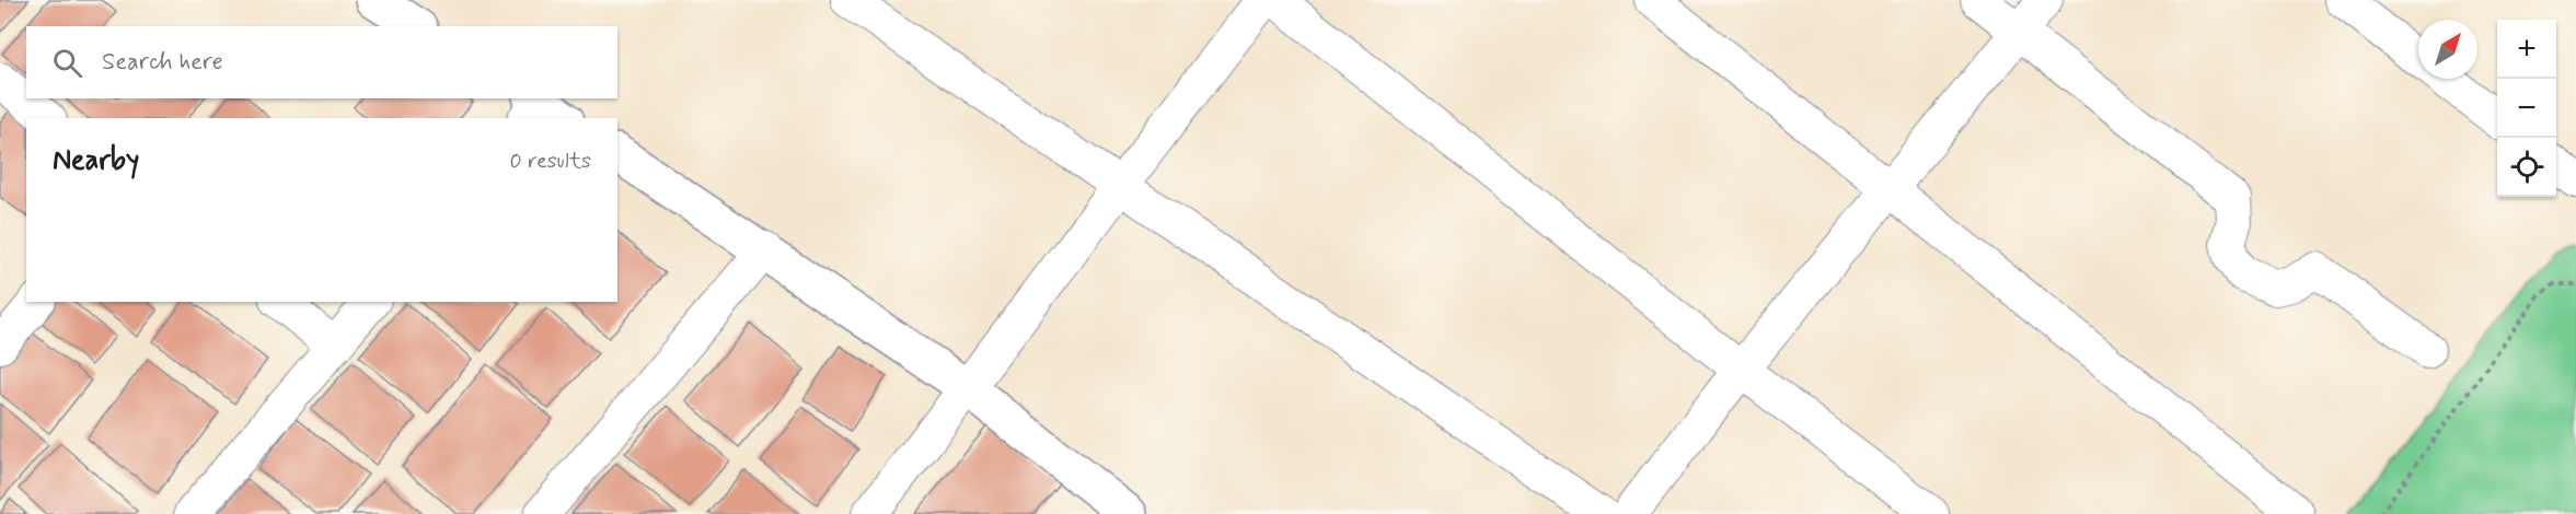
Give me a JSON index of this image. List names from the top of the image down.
{
  "north": "top right",
  "page": {
    "map_buttons": ["+", "−"],
    "search": "Search here",
    "heading": ["Nearby", "0 results"]
  }
}
